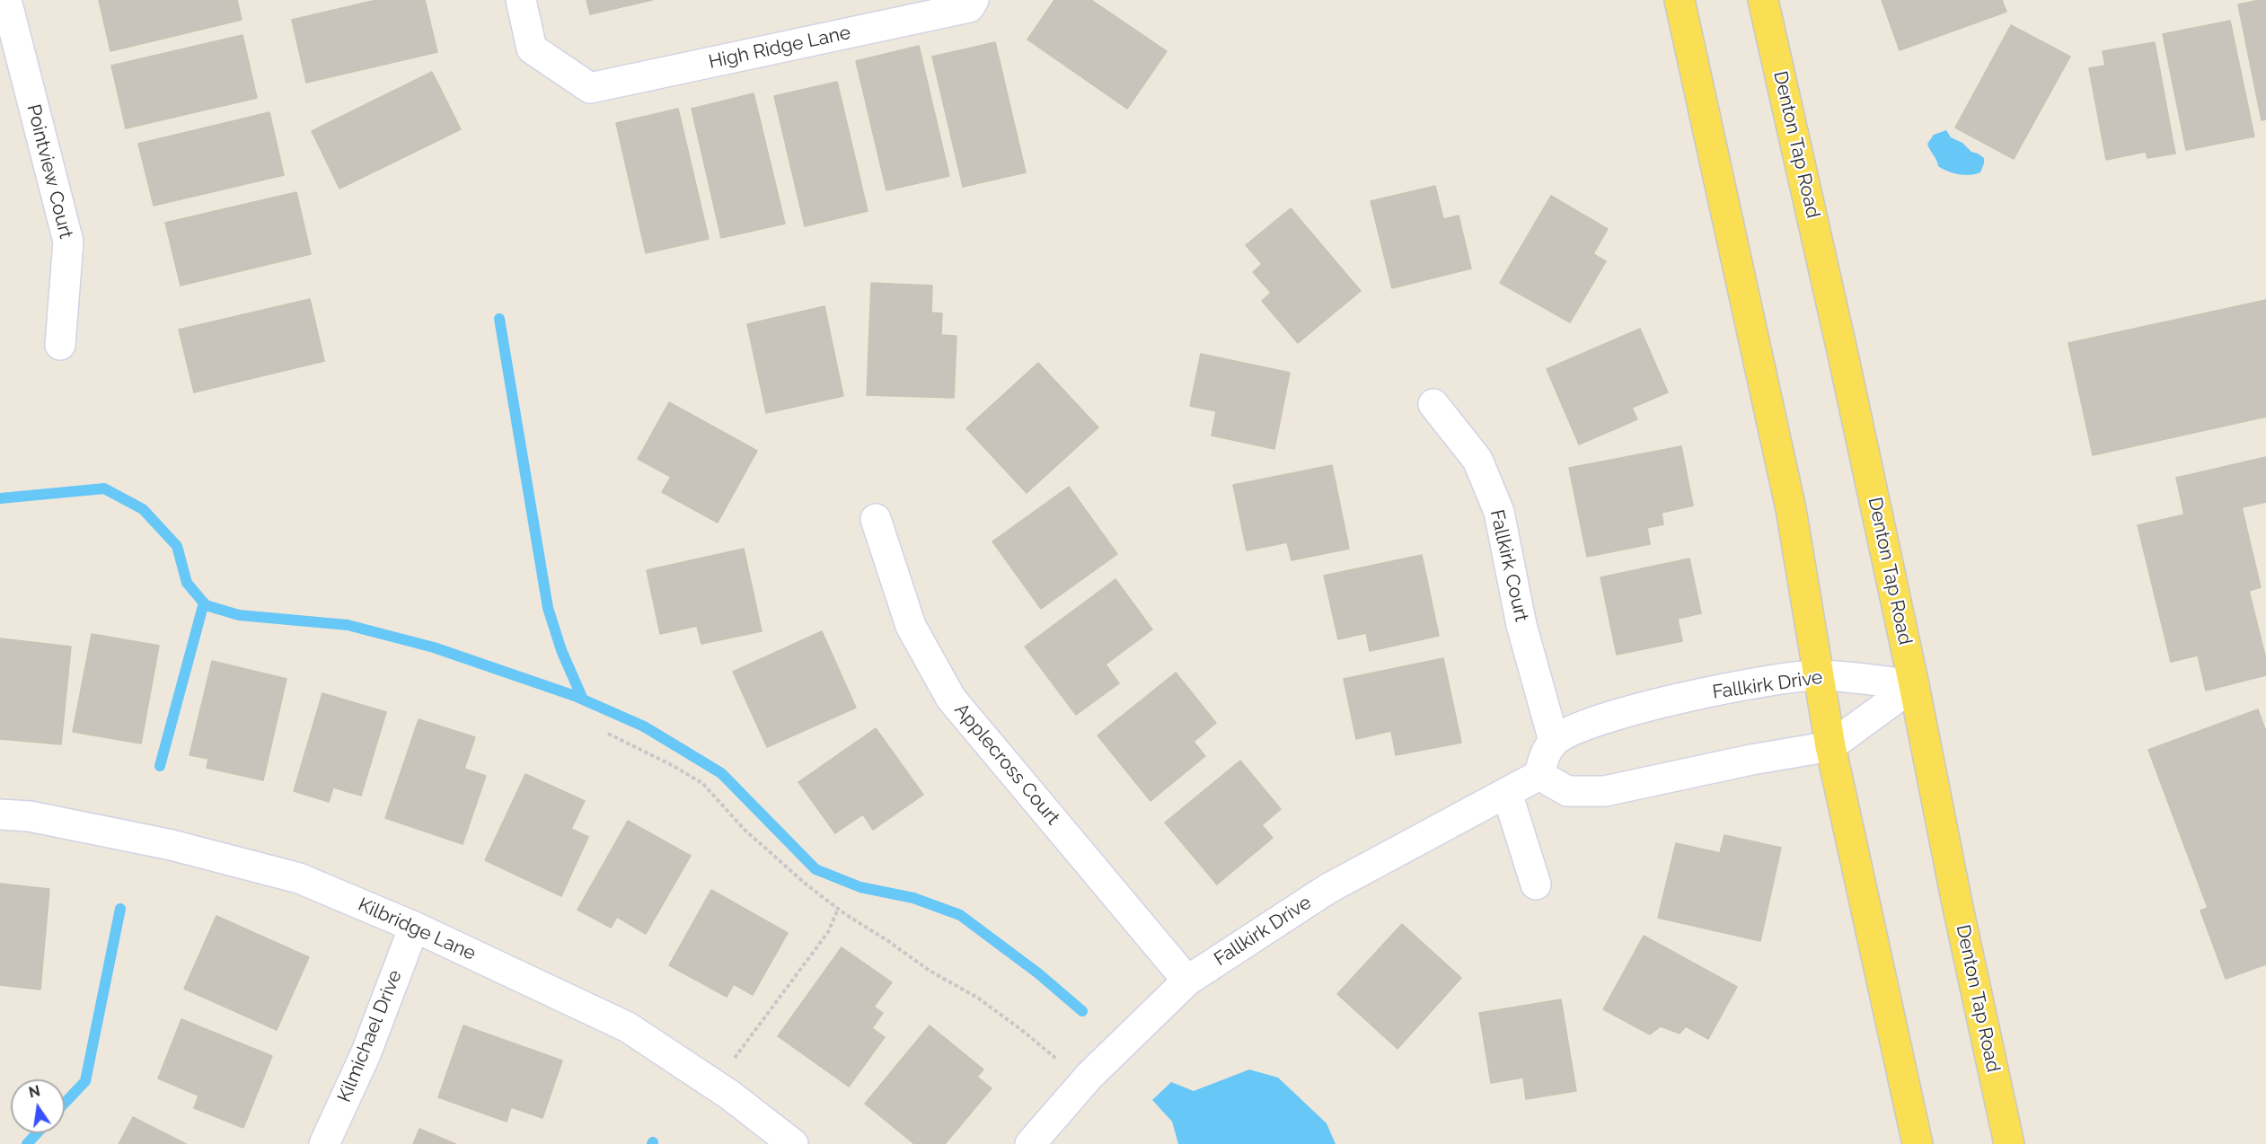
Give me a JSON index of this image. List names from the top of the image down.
{
  "streets": {
    "main road": ["Denton Tap Road"],
    "street": [
      "High Ridge Lane",
      "Pointview Court",
      "Fallkirk Court",
      "Fallkirk Drive",
      "Applecross Court",
      "Kilbridge Lane",
      "Kilmichael Drive"
    ]
  },
  "crossings": [
    ["Denton Tap Road", "Fallkirk Drive"],
    ["Fallkirk Court", "Fallkirk Drive"],
    ["Fallkirk Drive", "Applecross Court"],
    ["Kilbridge Lane", "Kilmichael Drive"]
  ],
  "north": "top"
}
